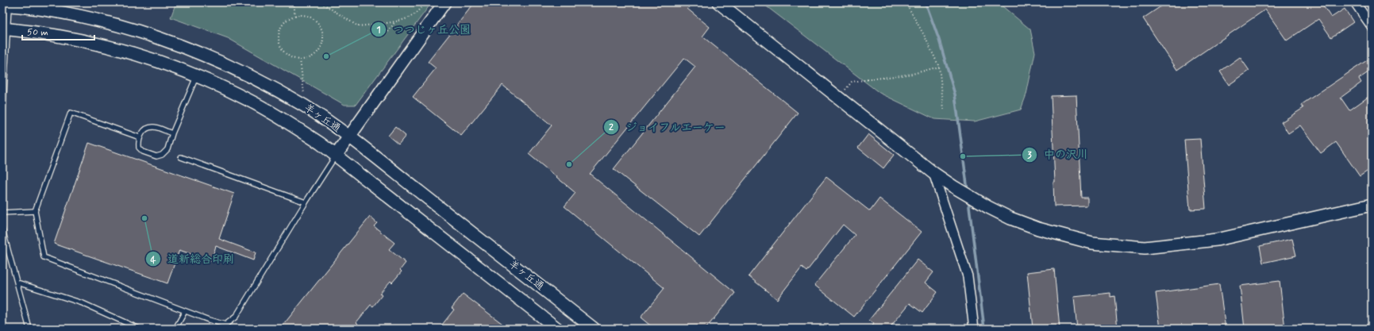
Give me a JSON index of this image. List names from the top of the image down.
{
  "streets": {
    "main road": ["羊ヶ丘通"]
  },
  "places": [
    "つつじヶ丘公園",
    "中の沢川",
    "ジョイフルエーケー",
    "道新総合印刷"
  ],
  "scale_bar": "50 m"
}
